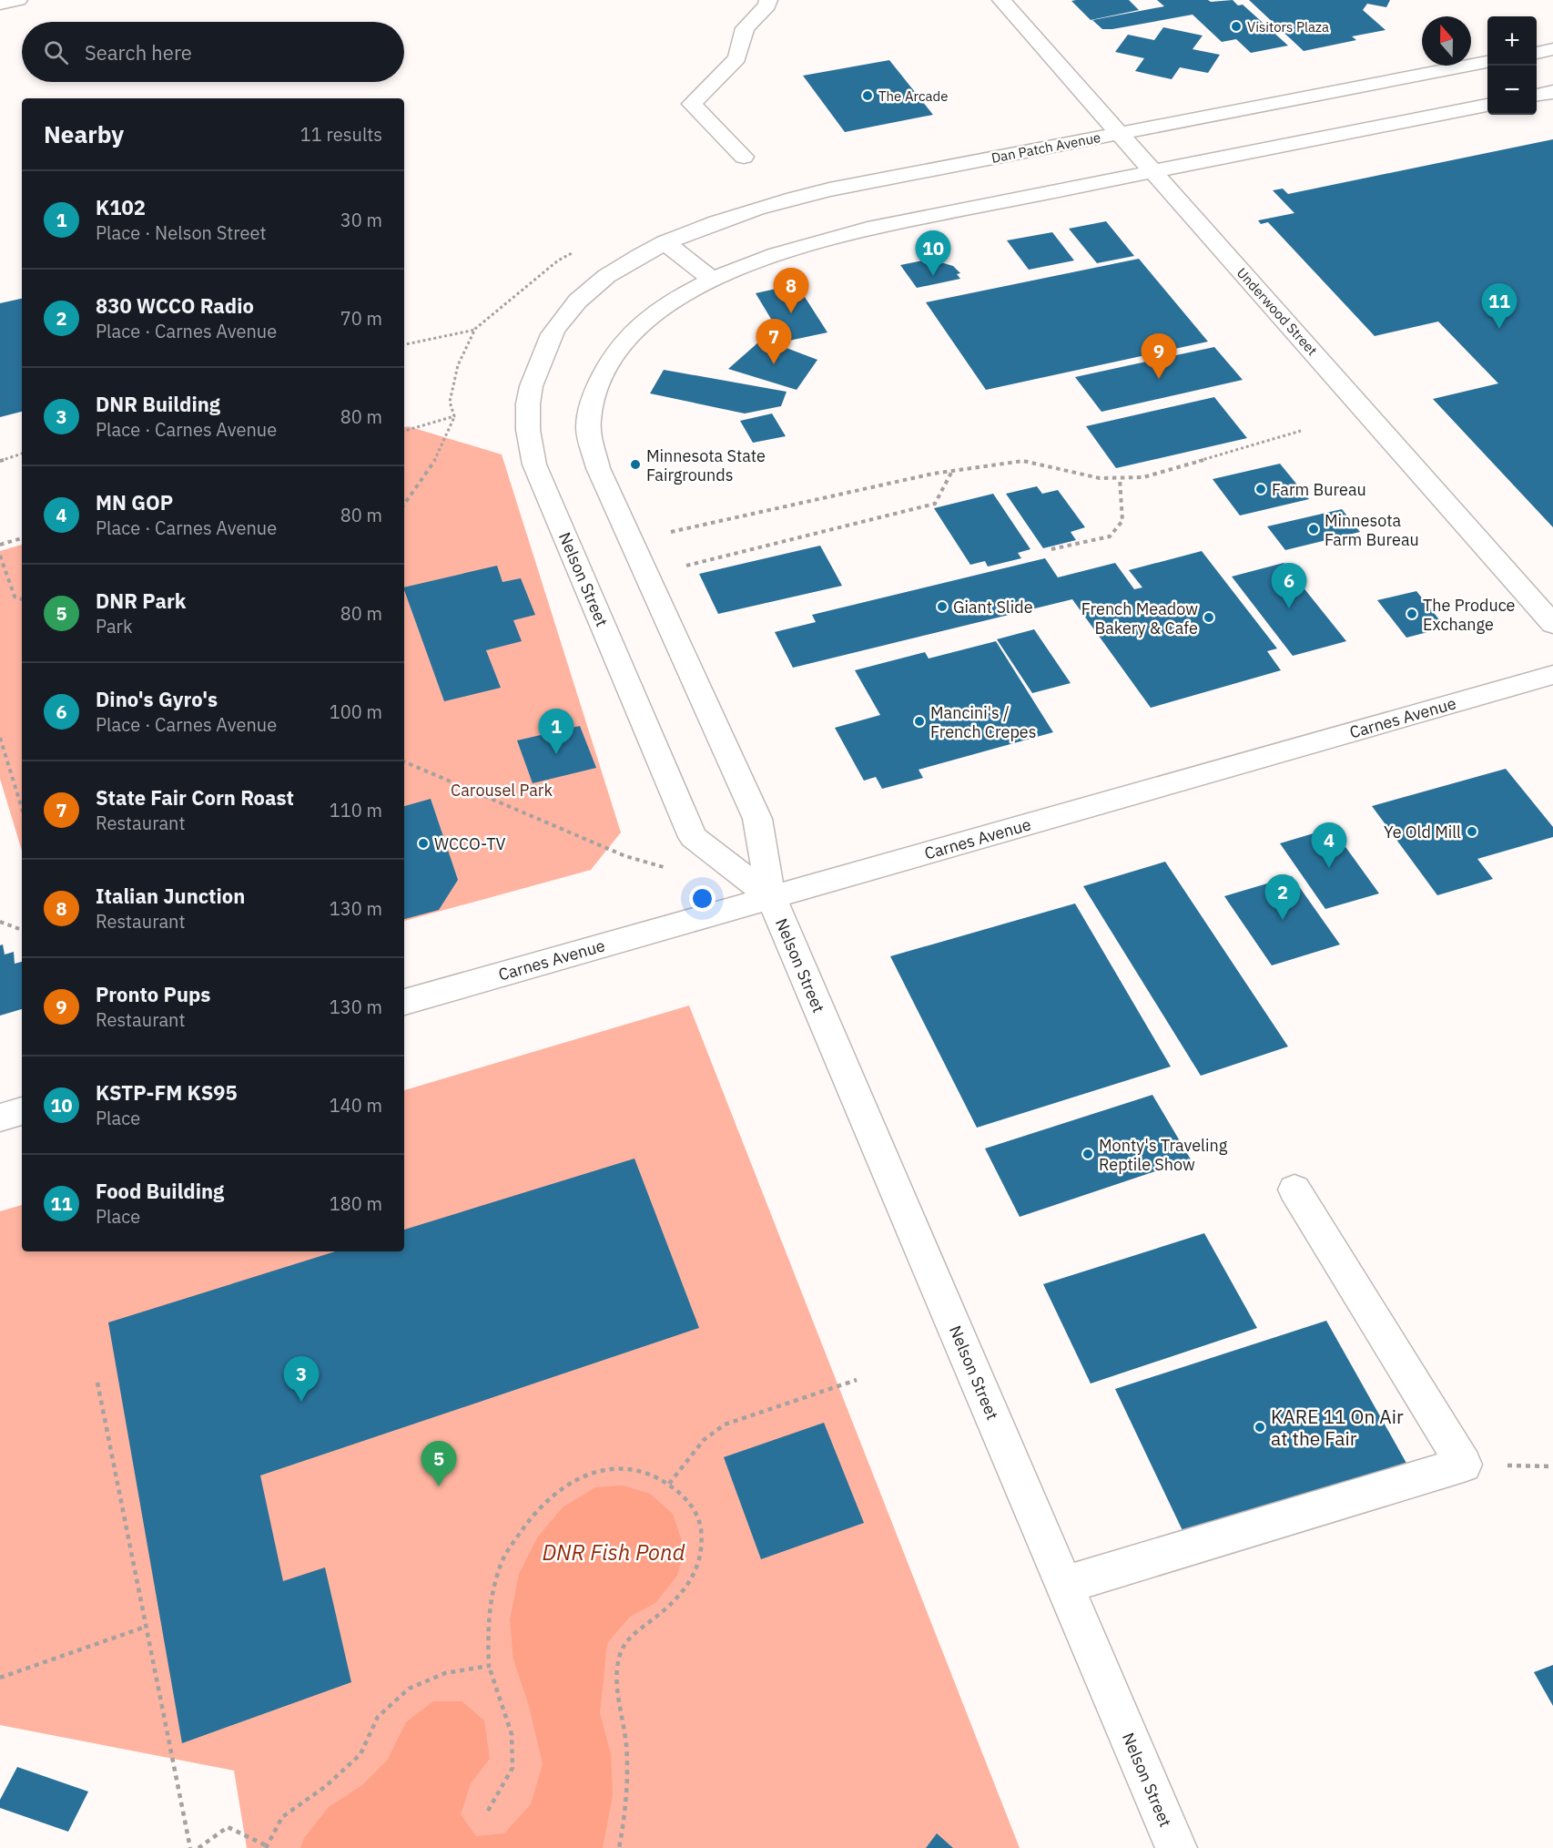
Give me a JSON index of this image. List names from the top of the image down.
{
  "streets": {
    "street": [
      "Dan Patch Avenue",
      "Underwood Street",
      "Nelson Street",
      "Carnes Avenue"
    ]
  },
  "crossings": [
    ["Dan Patch Avenue", "Underwood Street"],
    ["Dan Patch Avenue", "Nelson Street"],
    ["Nelson Street", "Carnes Avenue"]
  ],
  "water": ["DNR Fish Pond"],
  "parks": ["Carousel Park"],
  "places": [
    "Visitors Plaza",
    "The Arcade",
    "Minnesota State Fairgrounds",
    "Farm Bureau",
    "Minnesota Farm Bureau",
    "Giant Slide",
    "The Produce Exchange",
    "French Meadow Bakery & Cafe",
    "Mancini's / French Crepes",
    "Ye Old Mill",
    "WCCO-TV",
    "Monty's Traveling Reptile Show",
    "KARE 11 On Air at the Fair"
  ],
  "north": "top",
  "page": {
    "map_buttons": ["+", "−"],
    "search": "Search here",
    "heading": ["Nearby", "11 results"],
    "list": [
      {
        "mark": "1",
        "name": "K102",
        "note": "Place · Nelson Street",
        "value": "30 m"
      },
      {
        "mark": "2",
        "name": "830 WCCO Radio",
        "note": "Place · Carnes Avenue",
        "value": "70 m"
      },
      {
        "mark": "3",
        "name": "DNR Building",
        "note": "Place · Carnes Avenue",
        "value": "80 m"
      },
      {
        "mark": "4",
        "name": "MN GOP",
        "note": "Place · Carnes Avenue",
        "value": "80 m"
      },
      {
        "mark": "5",
        "name": "DNR Park",
        "note": "Park",
        "value": "80 m"
      },
      {
        "mark": "6",
        "name": "Dino's Gyro's",
        "note": "Place · Carnes Avenue",
        "value": "100 m"
      },
      {
        "mark": "7",
        "name": "State Fair Corn Roast",
        "note": "Restaurant",
        "value": "110 m"
      },
      {
        "mark": "8",
        "name": "Italian Junction",
        "note": "Restaurant",
        "value": "130 m"
      },
      {
        "mark": "9",
        "name": "Pronto Pups",
        "note": "Restaurant",
        "value": "130 m"
      },
      {
        "mark": "10",
        "name": "KSTP-FM KS95",
        "note": "Place",
        "value": "140 m"
      },
      {
        "mark": "11",
        "name": "Food Building",
        "note": "Place",
        "value": "180 m"
      }
    ],
    "pins": [
      "10",
      "8",
      "11",
      "7",
      "9",
      "6",
      "1",
      "4",
      "2",
      "3",
      "5"
    ]
  }
}
